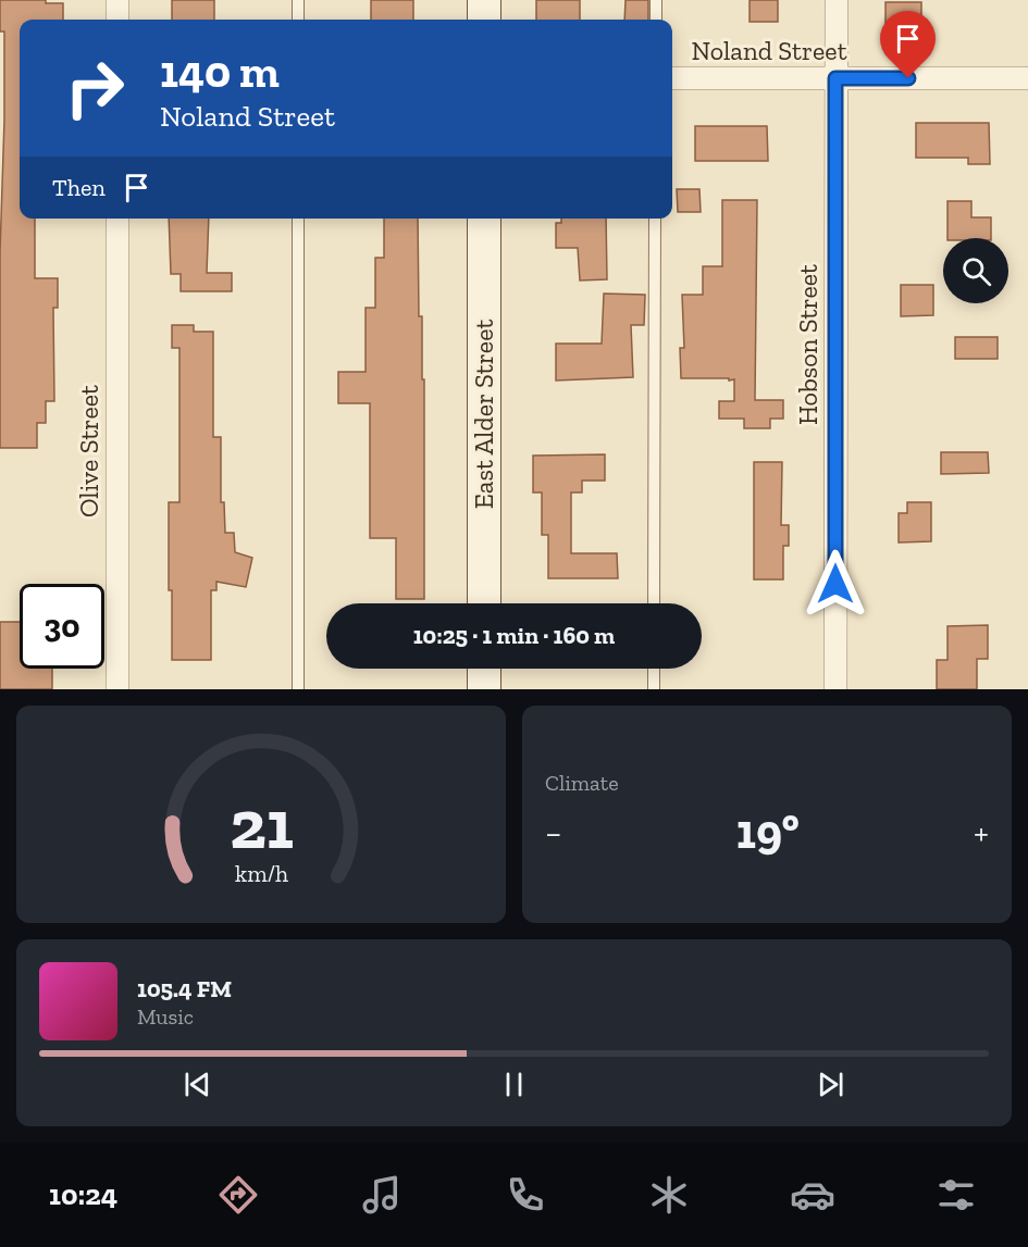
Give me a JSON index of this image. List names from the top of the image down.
{
  "streets": {
    "main road": ["East Alder Street"],
    "street": ["Noland Street", "Hobson Street", "Olive Street"]
  },
  "crossings": [
    ["Noland Street", "Hobson Street"]
  ],
  "page": {
    "turn": ["140 m", "Noland Street"],
    "then": "Then",
    "limit": "30",
    "trip": "10:25 · 1 min · 160 m",
    "tile": "Climate",
    "heat": ["−", "19°", "+"],
    "song": ["105.4 FM", "Music"],
    "tabs": "10:24",
    "gauge": ["21", "km/h"]
  }
}
